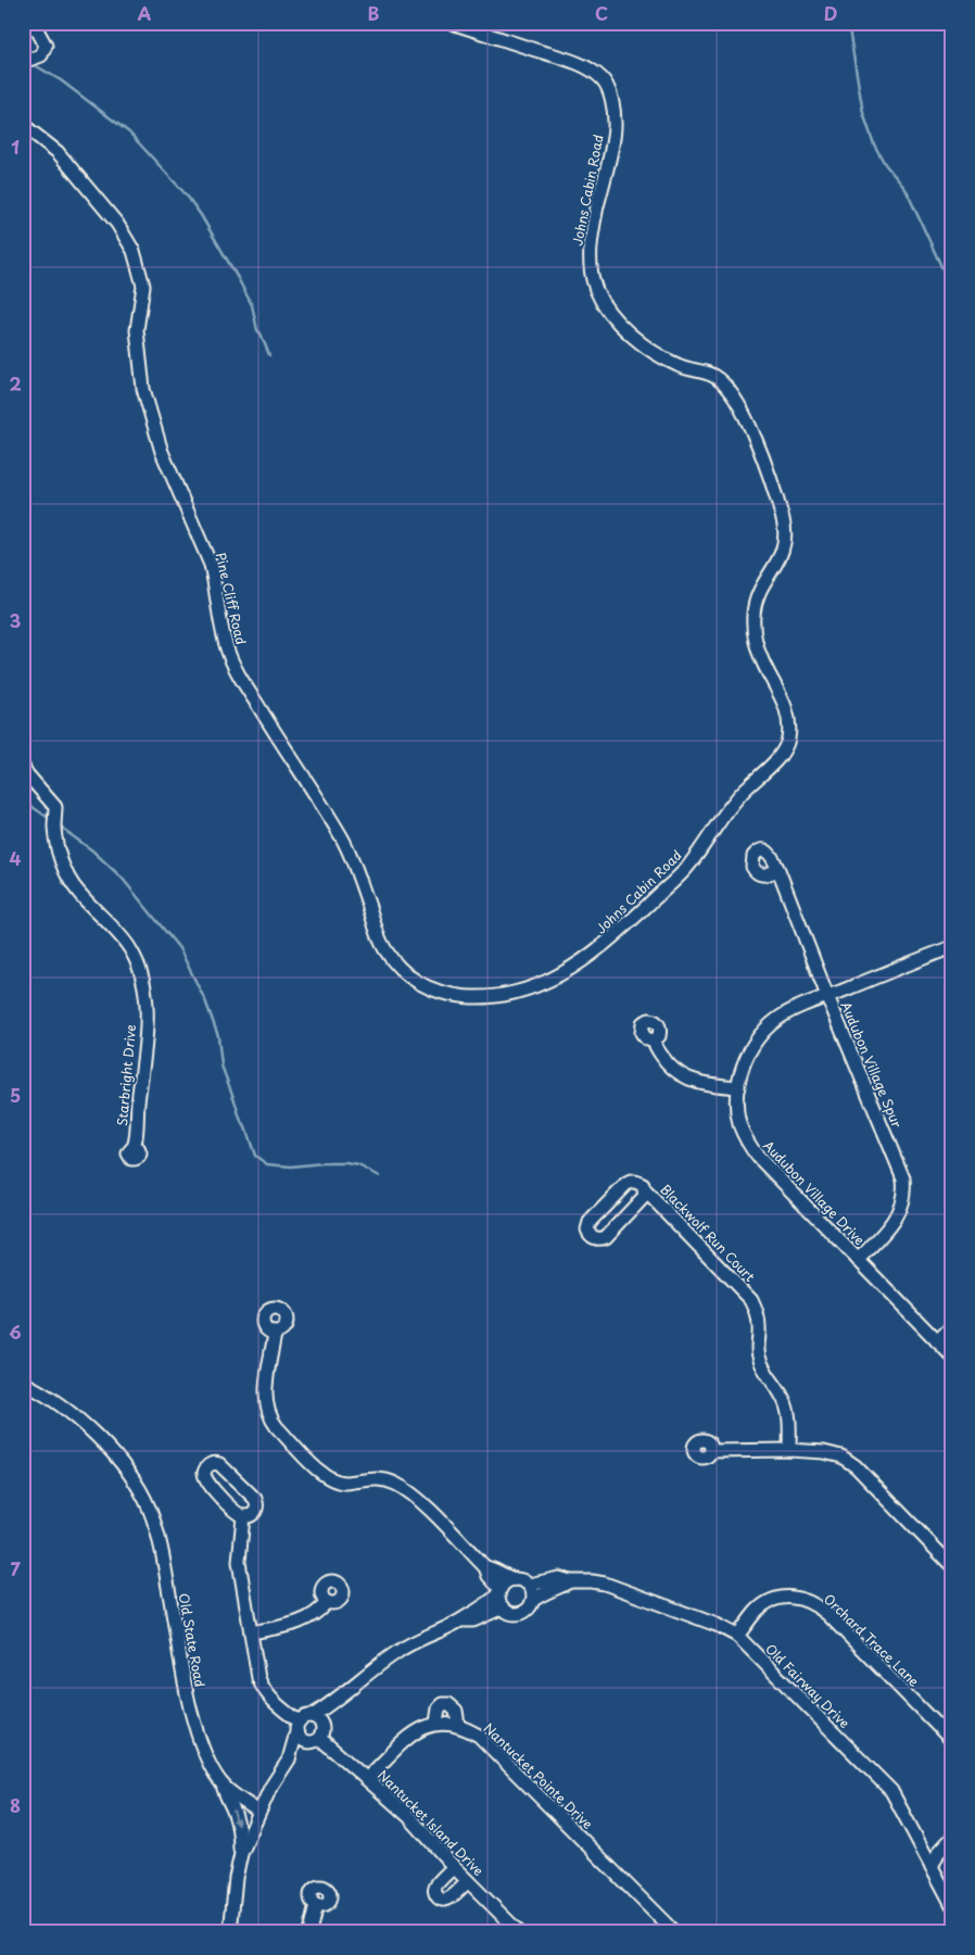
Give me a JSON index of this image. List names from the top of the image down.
{
  "streets": {
    "street": [
      "Johns Cabin Road",
      "Pine Cliff Road",
      "Audubon Village Spur",
      "Starbright Drive",
      "Audubon Village Drive",
      "Blackwolf Run Court",
      "Old State Road",
      "Orchard Trace Lane",
      "Old Fairway Drive",
      "Nantucket Pointe Drive",
      "Nantucket Island Drive"
    ]
  },
  "crossings": [
    ["Johns Cabin Road", "Pine Cliff Road"],
    ["Audubon Village Spur", "Audubon Village Drive"],
    ["Orchard Trace Lane", "Old Fairway Drive"]
  ],
  "grid": {
    "columns": [
      "A",
      "B",
      "C",
      "D"
    ],
    "rows": [
      "1",
      "2",
      "3",
      "4",
      "5",
      "6",
      "7",
      "8"
    ]
  }
}
